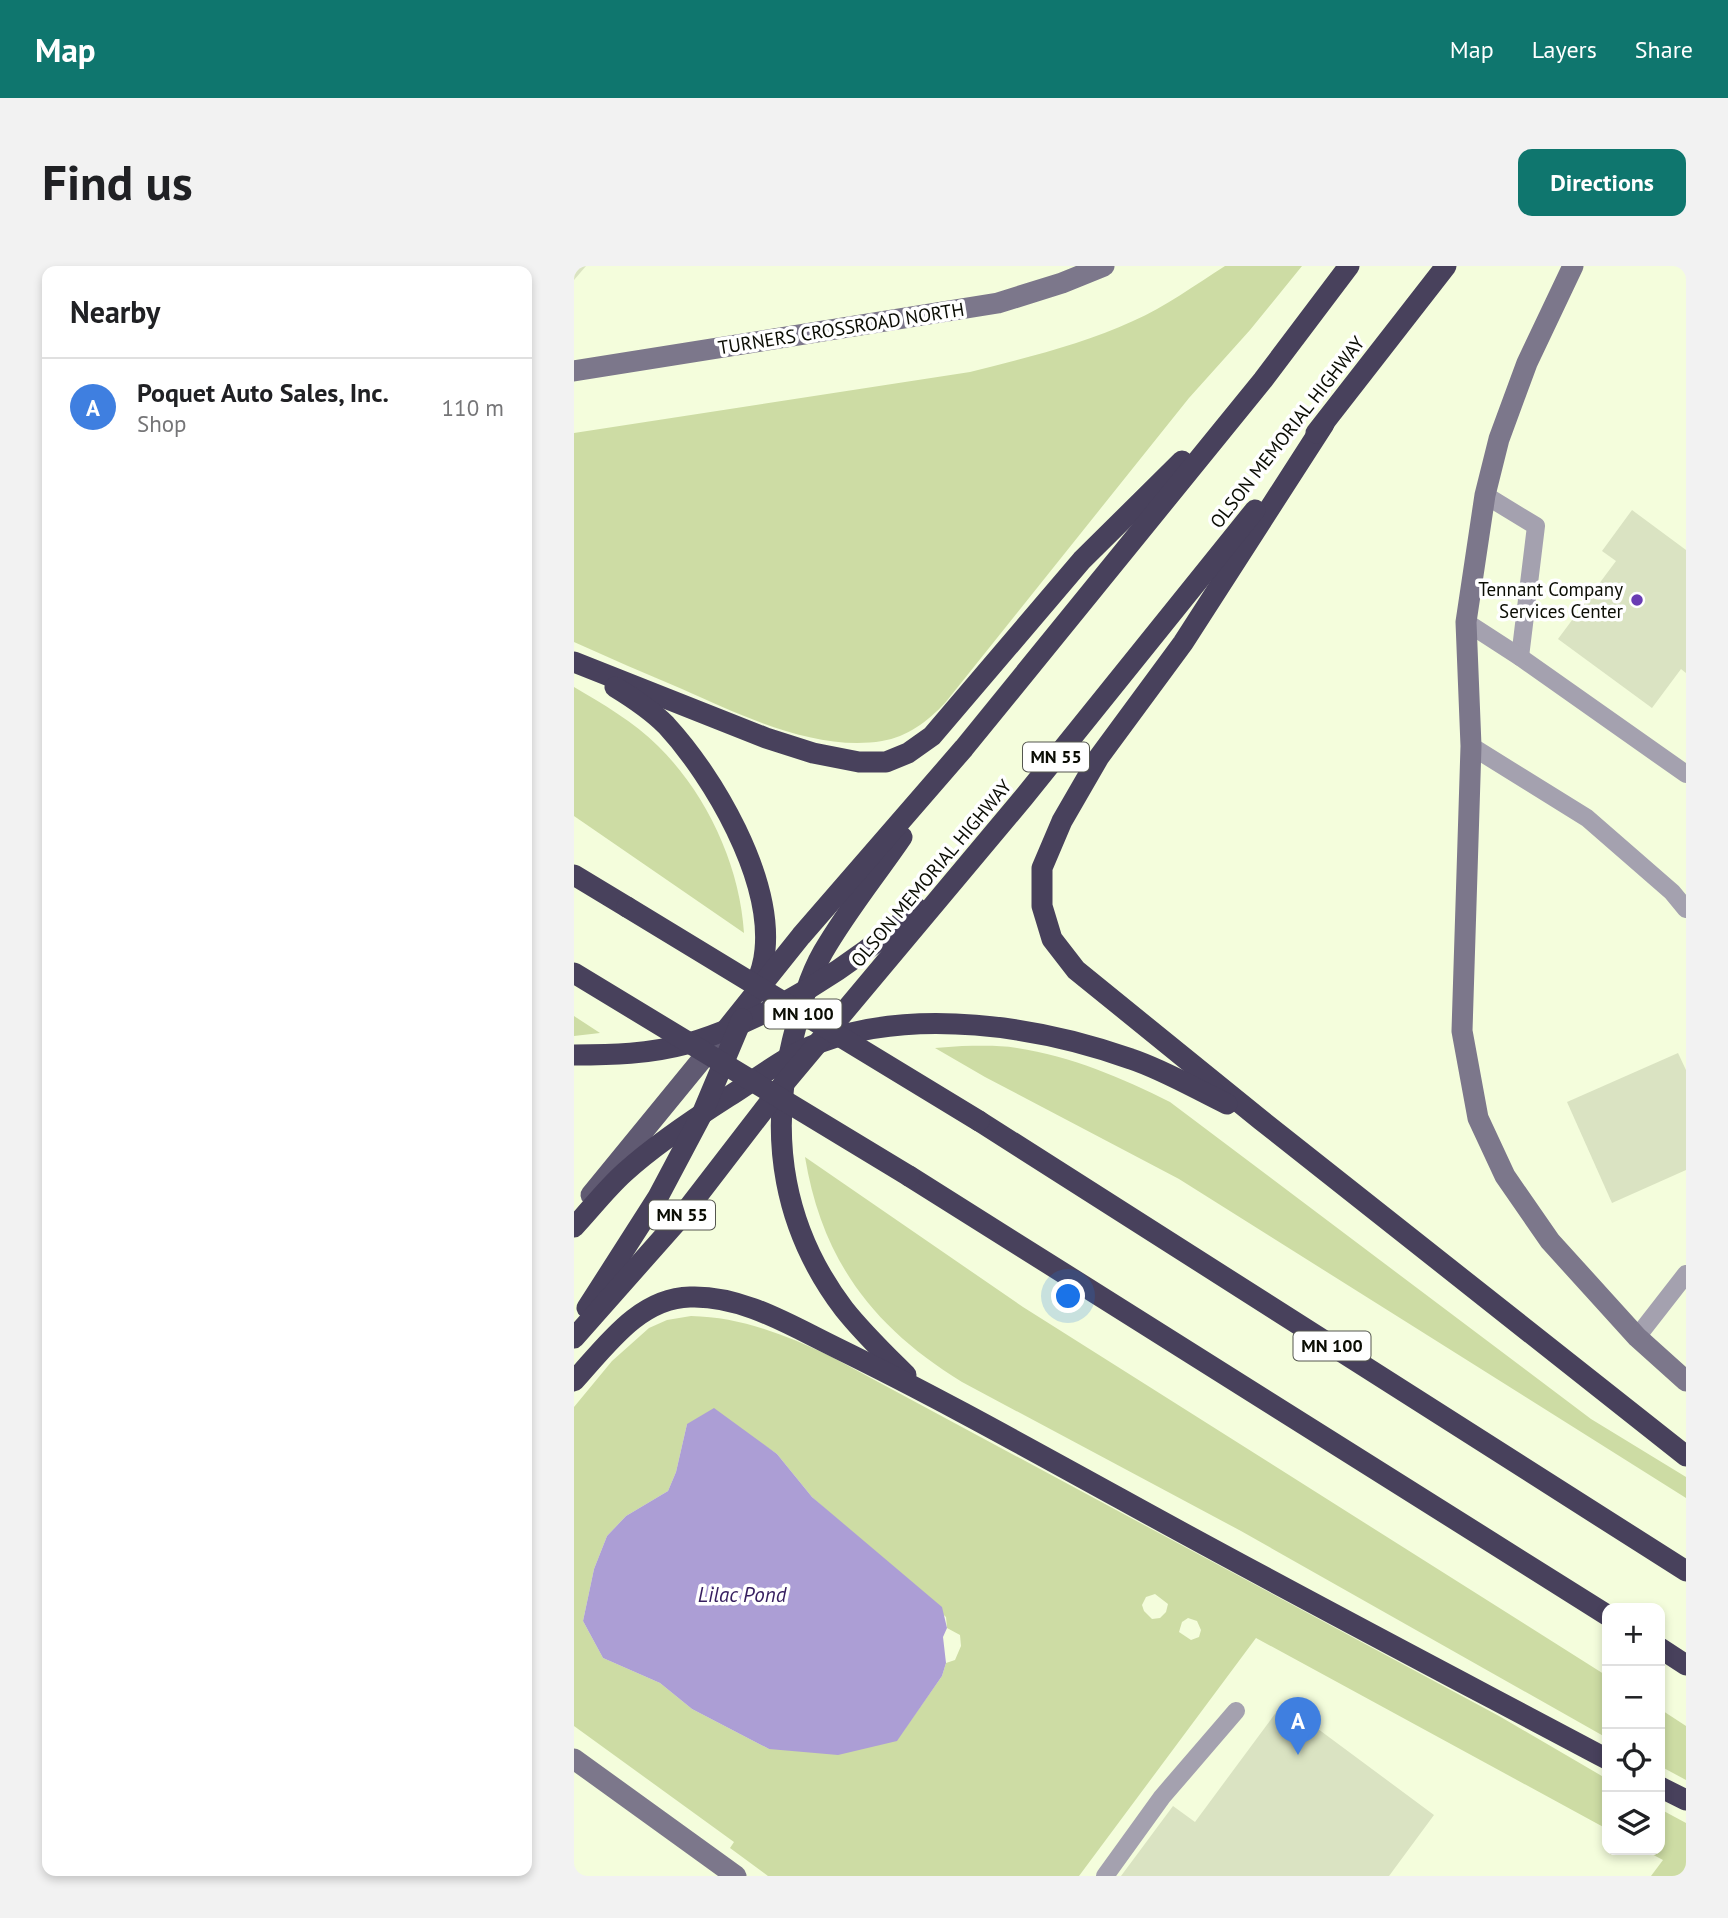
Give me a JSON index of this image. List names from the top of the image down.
{
  "streets": {
    "highway": ["OLSON MEMORIAL HIGHWAY", "MN 55", "MN 100"],
    "street": ["TURNERS CROSSROAD NORTH"]
  },
  "water": ["Lilac Pond"],
  "places": ["Tennant Company Services Center"],
  "page": {
    "header": "Map",
    "nav": ["Map", "Layers", "Share"],
    "buttons": "Directions",
    "title": "Find us",
    "heading": "Nearby",
    "list": [
      {
        "mark": "A",
        "name": "Poquet Auto Sales, Inc.",
        "note": "Shop",
        "value": "110 m"
      }
    ],
    "map_buttons": ["+", "−"],
    "pins": "A"
  }
}
